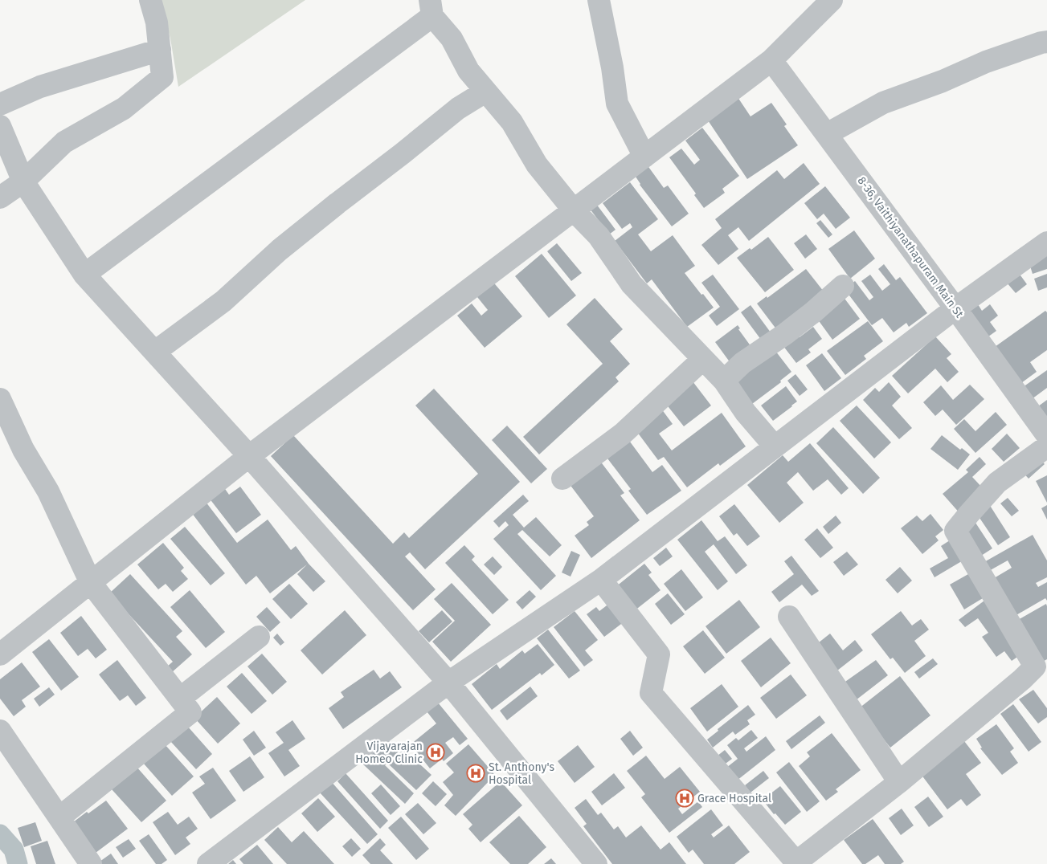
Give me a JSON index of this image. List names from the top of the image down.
{
  "streets": {
    "street": ["8-36, Vaithiyanathapuram Main St"]
  },
  "places": {
    "hospital": ["Vijayarajan Homeo Clinic", "St. Anthony's Hospital", "Grace Hospital"]
  }
}
